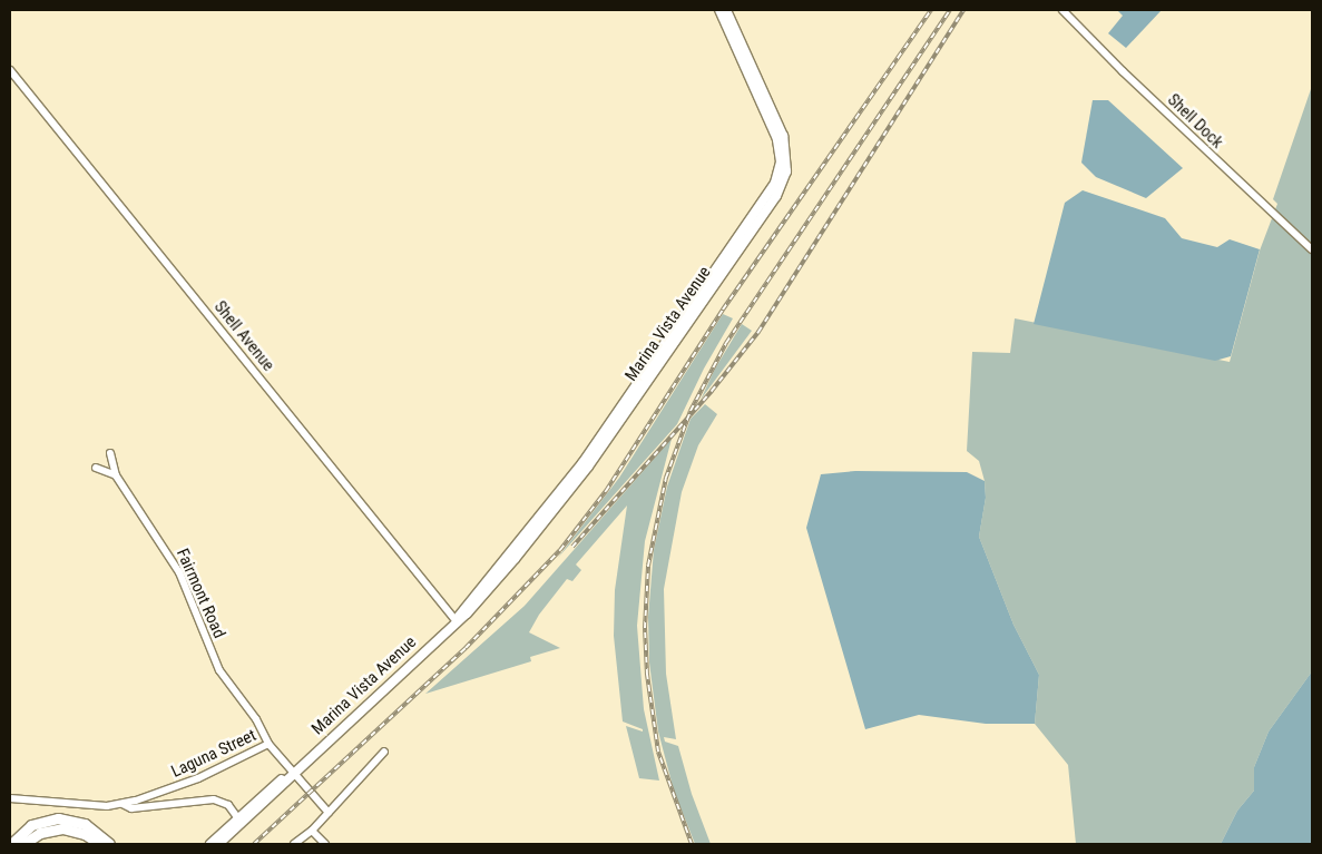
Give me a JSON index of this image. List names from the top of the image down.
{
  "streets": {
    "main road": ["Marina Vista Avenue"],
    "street": [
      "Shell Dock",
      "Shell Avenue",
      "Fairmont Road",
      "Laguna Street"
    ]
  },
  "crossings": [
    ["Marina Vista Avenue", "Shell Avenue"],
    ["Marina Vista Avenue", "Laguna Street"],
    ["Fairmont Road", "Laguna Street"]
  ]
}
